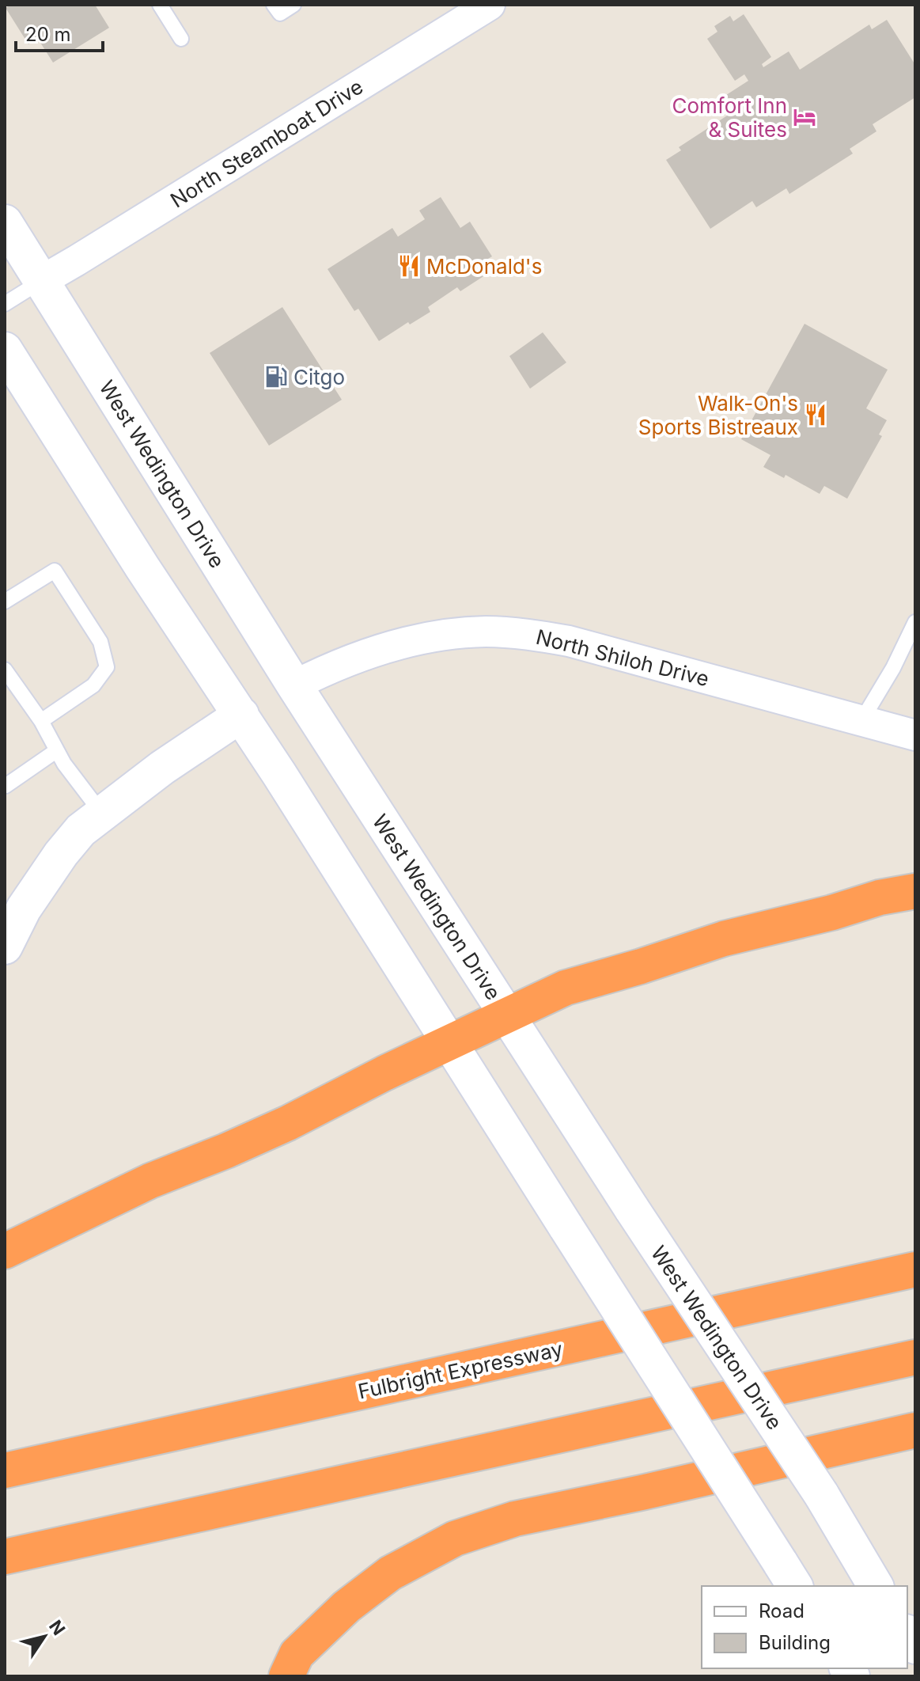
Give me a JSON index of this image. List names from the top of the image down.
{
  "streets": {
    "highway": ["Fulbright Expressway"],
    "main road": ["West Wedington Drive"],
    "street": ["North Steamboat Drive", "North Shiloh Drive"]
  },
  "crossings": [
    ["North Steamboat Drive", "West Wedington Drive"],
    ["West Wedington Drive", "North Shiloh Drive"]
  ],
  "places": {
    "hotel": ["Comfort Inn & Suites"],
    "restaurant": ["McDonald's", "Walk-On's Sports Bistreaux"],
    "fuel station": ["Citgo"]
  },
  "legend": ["Road", "Building"],
  "scale_bar": "20 m",
  "north": "top right"
}
